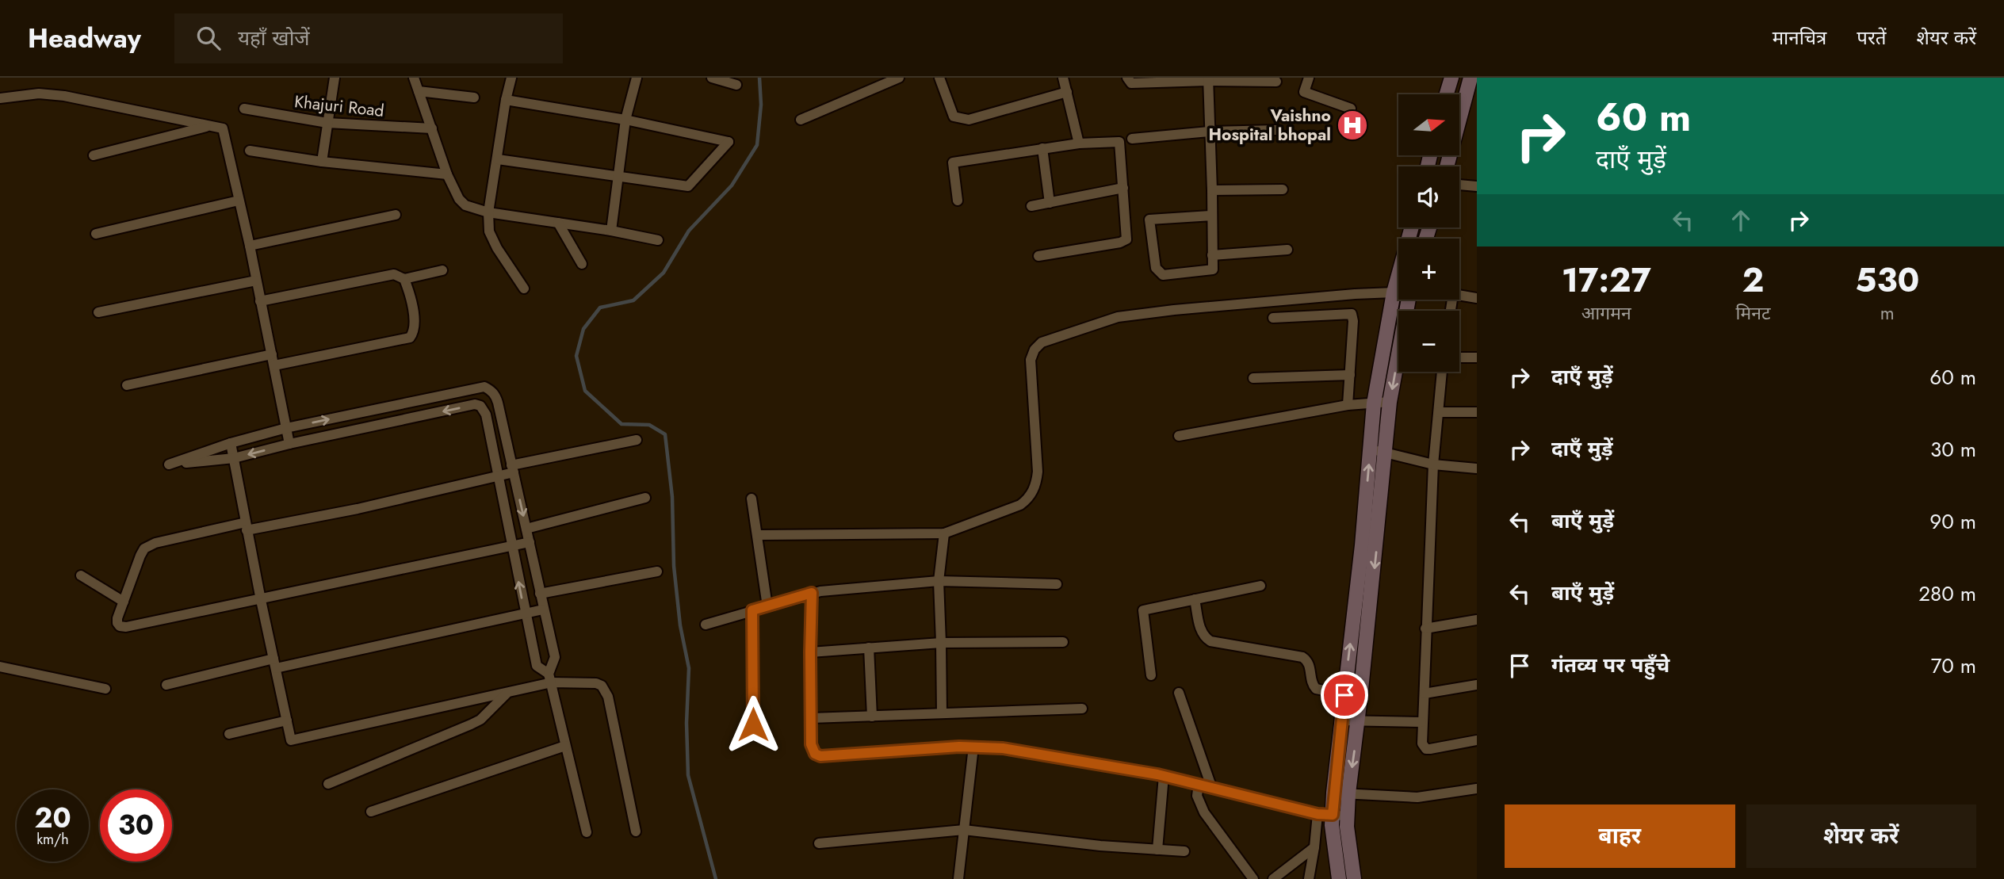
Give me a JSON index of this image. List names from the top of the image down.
{
  "streets": {
    "street": ["Khajuri Road"]
  },
  "places": {
    "hospital": ["Vaishno Hospital bhopal"]
  },
  "north": "right",
  "page": {
    "header": "Headway",
    "search": "यहाँ खोजें",
    "nav": ["मानचित्र", "परतें", "शेयर करें"],
    "turn": ["60 m", "दाएँ मुड़ें"],
    "map_buttons": ["+", "−"],
    "eta": [
      "17:27",
      "आगमन",
      "2",
      "मिनट",
      "530",
      "m"
    ],
    "list": [
      {
        "name": "दाएँ मुड़ें",
        "value": "60 m"
      },
      {
        "name": "दाएँ मुड़ें",
        "value": "30 m"
      },
      {
        "name": "बाएँ मुड़ें",
        "value": "90 m"
      },
      {
        "name": "बाएँ मुड़ें",
        "value": "280 m"
      },
      {
        "name": "गंतव्य पर पहुँचे",
        "value": "70 m"
      }
    ],
    "speed": "20 km/h",
    "limit": "30",
    "buttons": ["बाहर", "शेयर करें"]
  }
}
